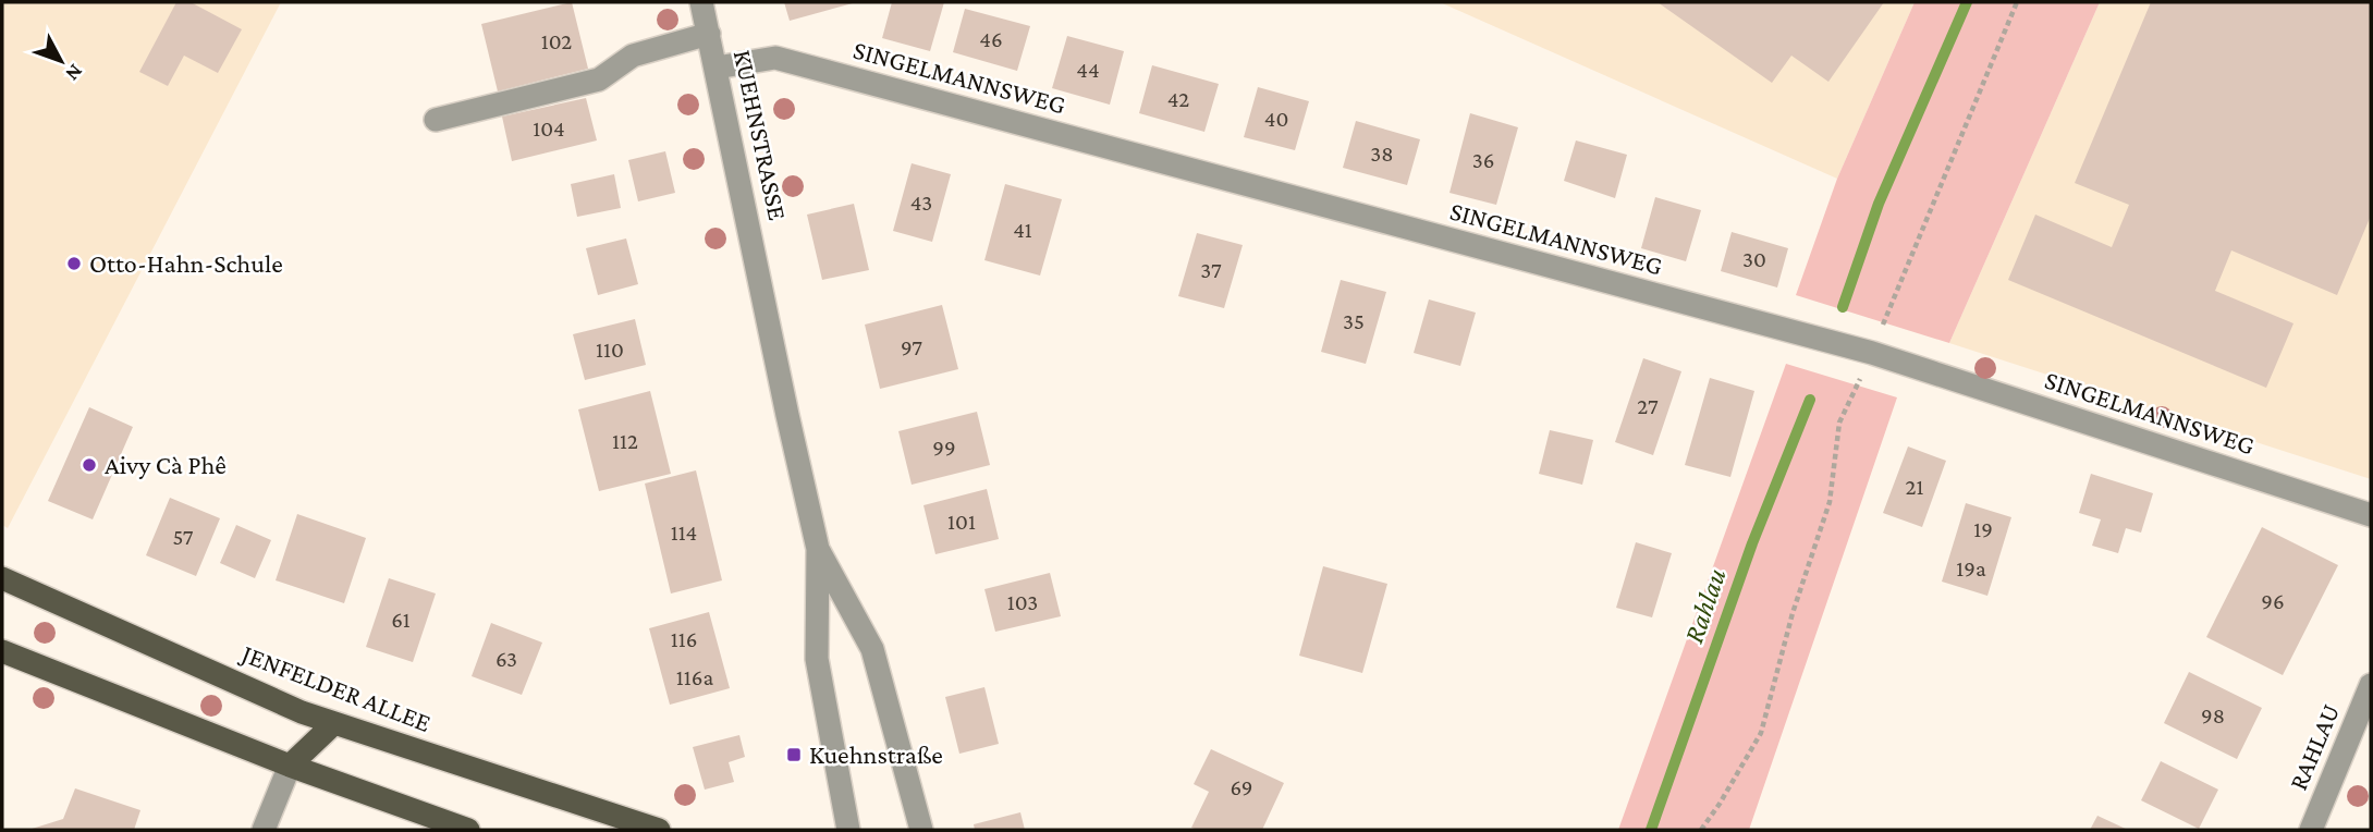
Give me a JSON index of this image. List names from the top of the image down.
{
  "streets": {
    "main road": ["JENFELDER ALLEE"],
    "street": ["SINGELMANNSWEG", "KUEHNSTRASSE", "RAHLAU"]
  },
  "crossings": [
    ["SINGELMANNSWEG", "KUEHNSTRASSE"]
  ],
  "water": ["Rahlau"],
  "places": {
    "other": ["Otto-Hahn-Schule", "Aivy Cà Phê"],
    "transit": ["Kuehnstraße"]
  },
  "house_numbers": [
    "46",
    "102",
    "44",
    "42",
    "40",
    "104",
    "38",
    "36",
    "43",
    "41",
    "30",
    "37",
    "35",
    "97",
    "110",
    "27",
    "112",
    "99",
    "21",
    "101",
    "19",
    "114",
    "57",
    "19a",
    "96",
    "103",
    "61",
    "116",
    "63",
    "116a",
    "98",
    "69"
  ],
  "north": "bottom right"
}
